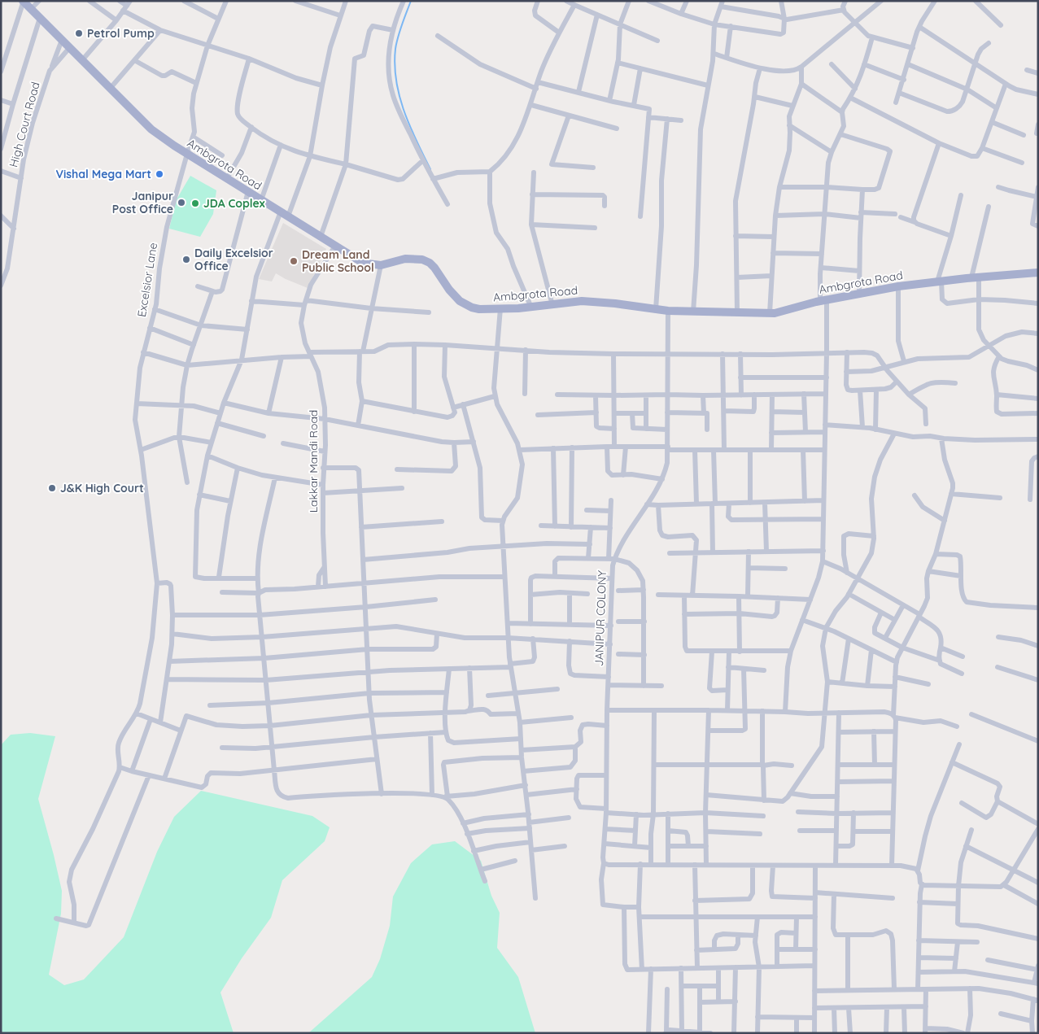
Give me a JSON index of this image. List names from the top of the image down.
{
  "streets": {
    "main road": ["Ambgrota Road"],
    "street": [
      "High Court Road",
      "Excelsior Lane",
      "Lakkar Mandi Road",
      "JANIPUR COLONY"
    ]
  },
  "crossings": [
    ["High Court Road", "Ambgrota Road"],
    ["Ambgrota Road", "Excelsior Lane"],
    ["Ambgrota Road", "Lakkar Mandi Road"],
    ["Ambgrota Road", "JANIPUR COLONY"]
  ],
  "places": [
    "Petrol Pump",
    "Vishal Mega Mart",
    "Janipur Post Office",
    "JDA Coplex",
    "Daily Excelsior Office",
    "Dream Land Public School",
    "J&K High Court"
  ]
}
